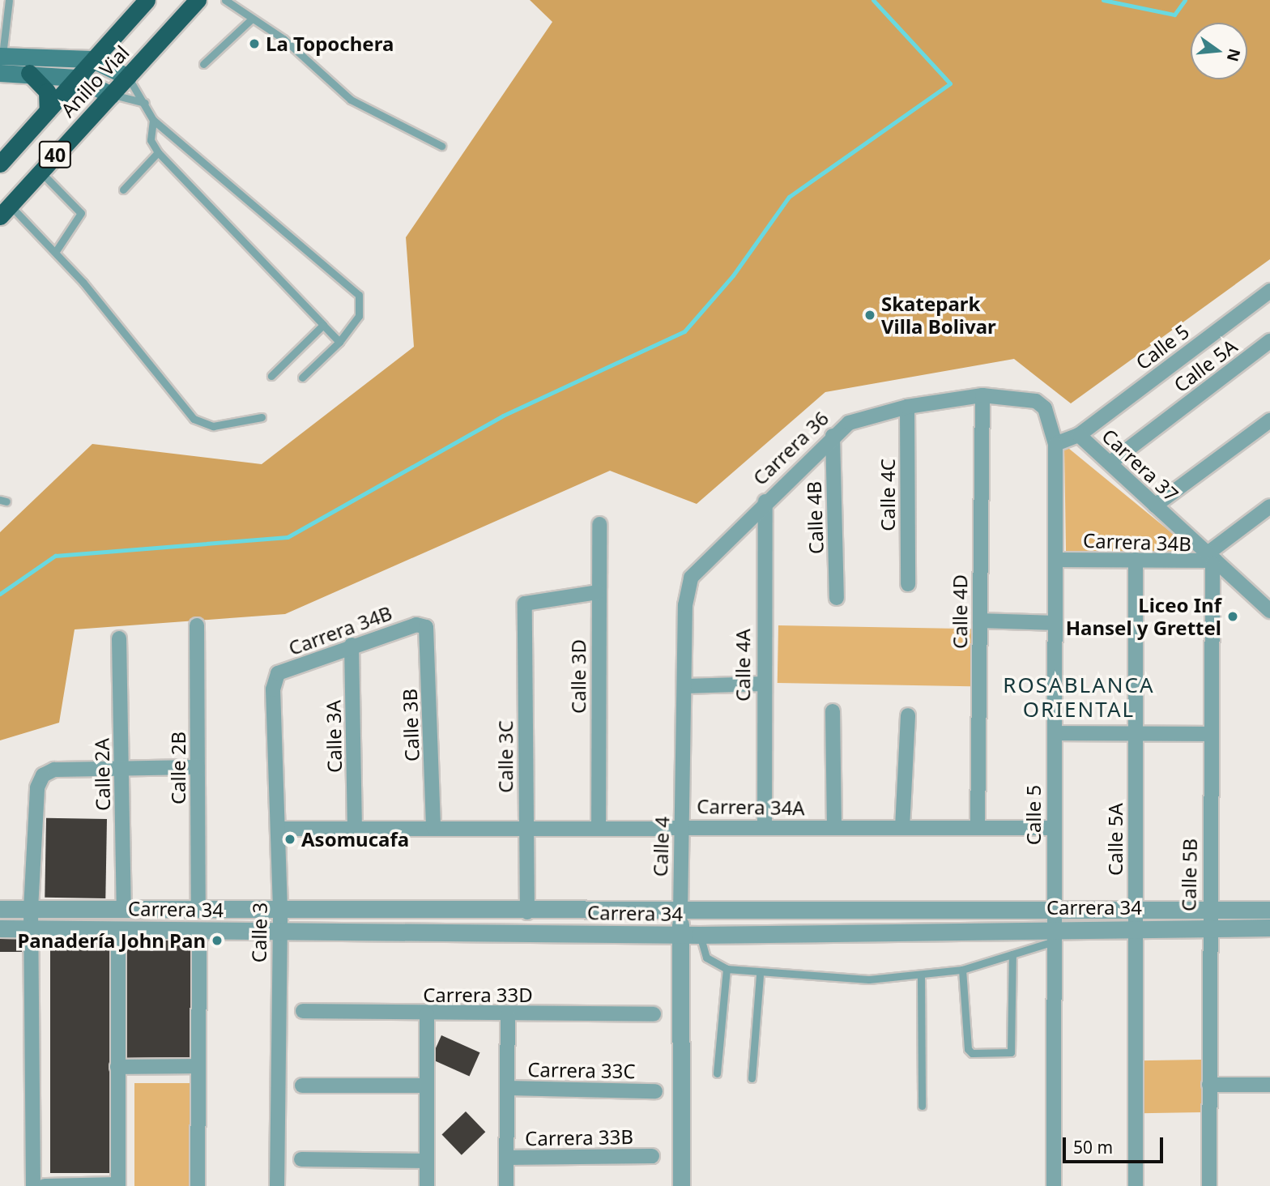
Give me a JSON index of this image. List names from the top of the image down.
{
  "streets": {
    "highway": ["Anillo Vial", "40"],
    "street": [
      "Calle 5",
      "Calle 5A",
      "Carrera 36",
      "Carrera 37",
      "Calle 4C",
      "Calle 4B",
      "Carrera 34B",
      "Calle 4D",
      "Calle 4A",
      "Calle 3D",
      "Calle 3B",
      "Calle 3A",
      "Calle 3C",
      "Calle 2B",
      "Calle 2A",
      "Carrera 34A",
      "Calle 4",
      "Calle 5B",
      "Carrera 34",
      "Calle 3",
      "Carrera 33D",
      "Carrera 33C",
      "Carrera 33B"
    ]
  },
  "crossings": [
    ["Calle 5", "Carrera 37"],
    ["Calle 5", "Carrera 34B"],
    ["Calle 5", "Carrera 34A"],
    ["Calle 5", "Carrera 34"],
    ["Calle 5A", "Carrera 37"],
    ["Calle 5A", "Carrera 34B"],
    ["Calle 5A", "Carrera 34"],
    ["Carrera 36", "Calle 4C"],
    ["Carrera 36", "Calle 4B"],
    ["Carrera 36", "Calle 4D"],
    ["Carrera 36", "Calle 4A"],
    ["Carrera 36", "Calle 4"],
    ["Carrera 37", "Carrera 34B"],
    ["Carrera 37", "Calle 5B"],
    ["Carrera 34B", "Calle 3B"],
    ["Carrera 34B", "Calle 3A"],
    ["Carrera 34B", "Calle 5B"],
    ["Carrera 34B", "Calle 3"],
    ["Calle 4D", "Carrera 34A"],
    ["Calle 4A", "Carrera 34A"],
    ["Calle 3D", "Calle 3C"],
    ["Calle 3D", "Carrera 34A"],
    ["Calle 3B", "Carrera 34A"],
    ["Calle 3A", "Carrera 34A"],
    ["Calle 3C", "Carrera 34A"],
    ["Calle 3C", "Carrera 34"],
    ["Calle 2B", "Carrera 34"],
    ["Calle 2A", "Carrera 34"],
    ["Carrera 34A", "Calle 4"],
    ["Carrera 34A", "Calle 3"],
    ["Calle 4", "Carrera 34"],
    ["Calle 5B", "Carrera 34"],
    ["Carrera 34", "Calle 3"]
  ],
  "districts": ["ROSABLANCA ORIENTAL"],
  "places": [
    "La Topochera",
    "Skatepark Villa Bolivar",
    "Liceo Inf Hansel y Grettel",
    "Asomucafa",
    "Panadería John Pan"
  ],
  "scale_bar": "50 m",
  "north": "right"
}
